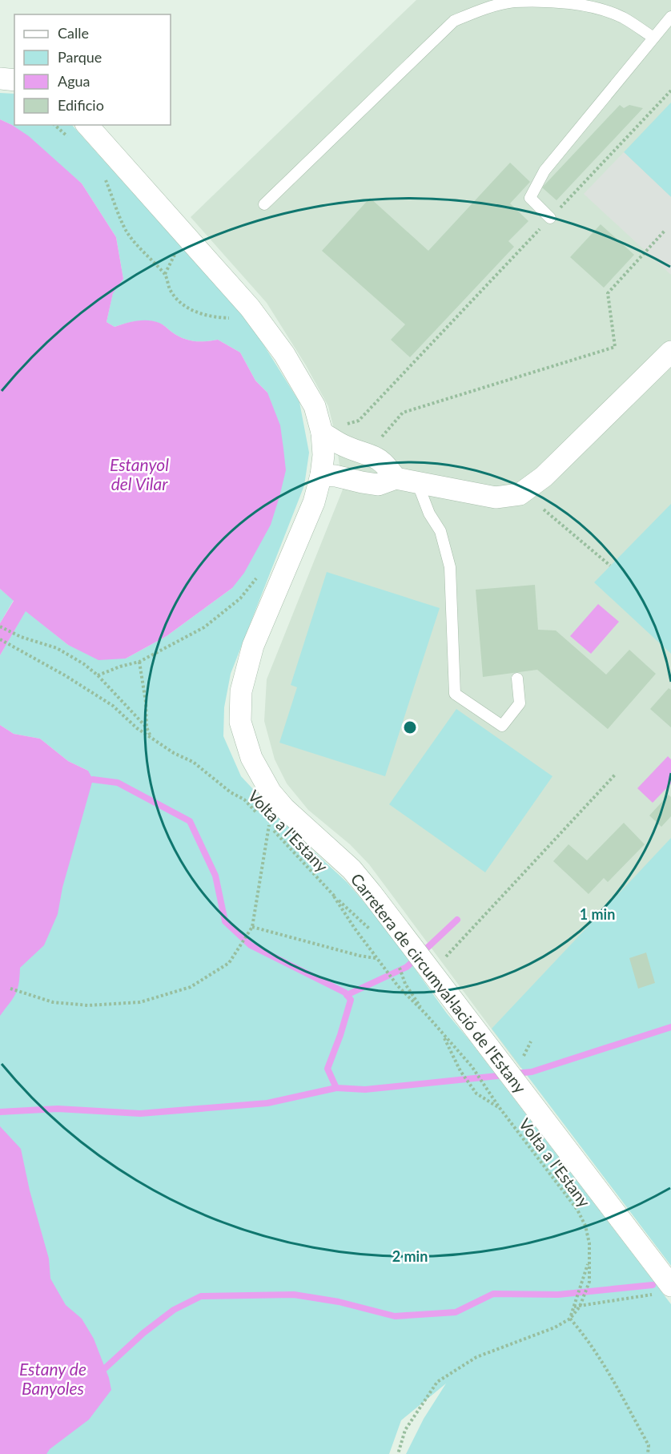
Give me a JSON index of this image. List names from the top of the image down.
{
  "streets": {
    "street": ["Carretera de circumval·lació de l'Estany"],
    "path": ["Volta a l'Estany"]
  },
  "water": ["Estanyol del Vilar", "Estany de Banyoles"],
  "legend": [
    "Calle",
    "Parque",
    "Agua",
    "Edificio"
  ],
  "rings": ["1 min", "2 min"]
}
